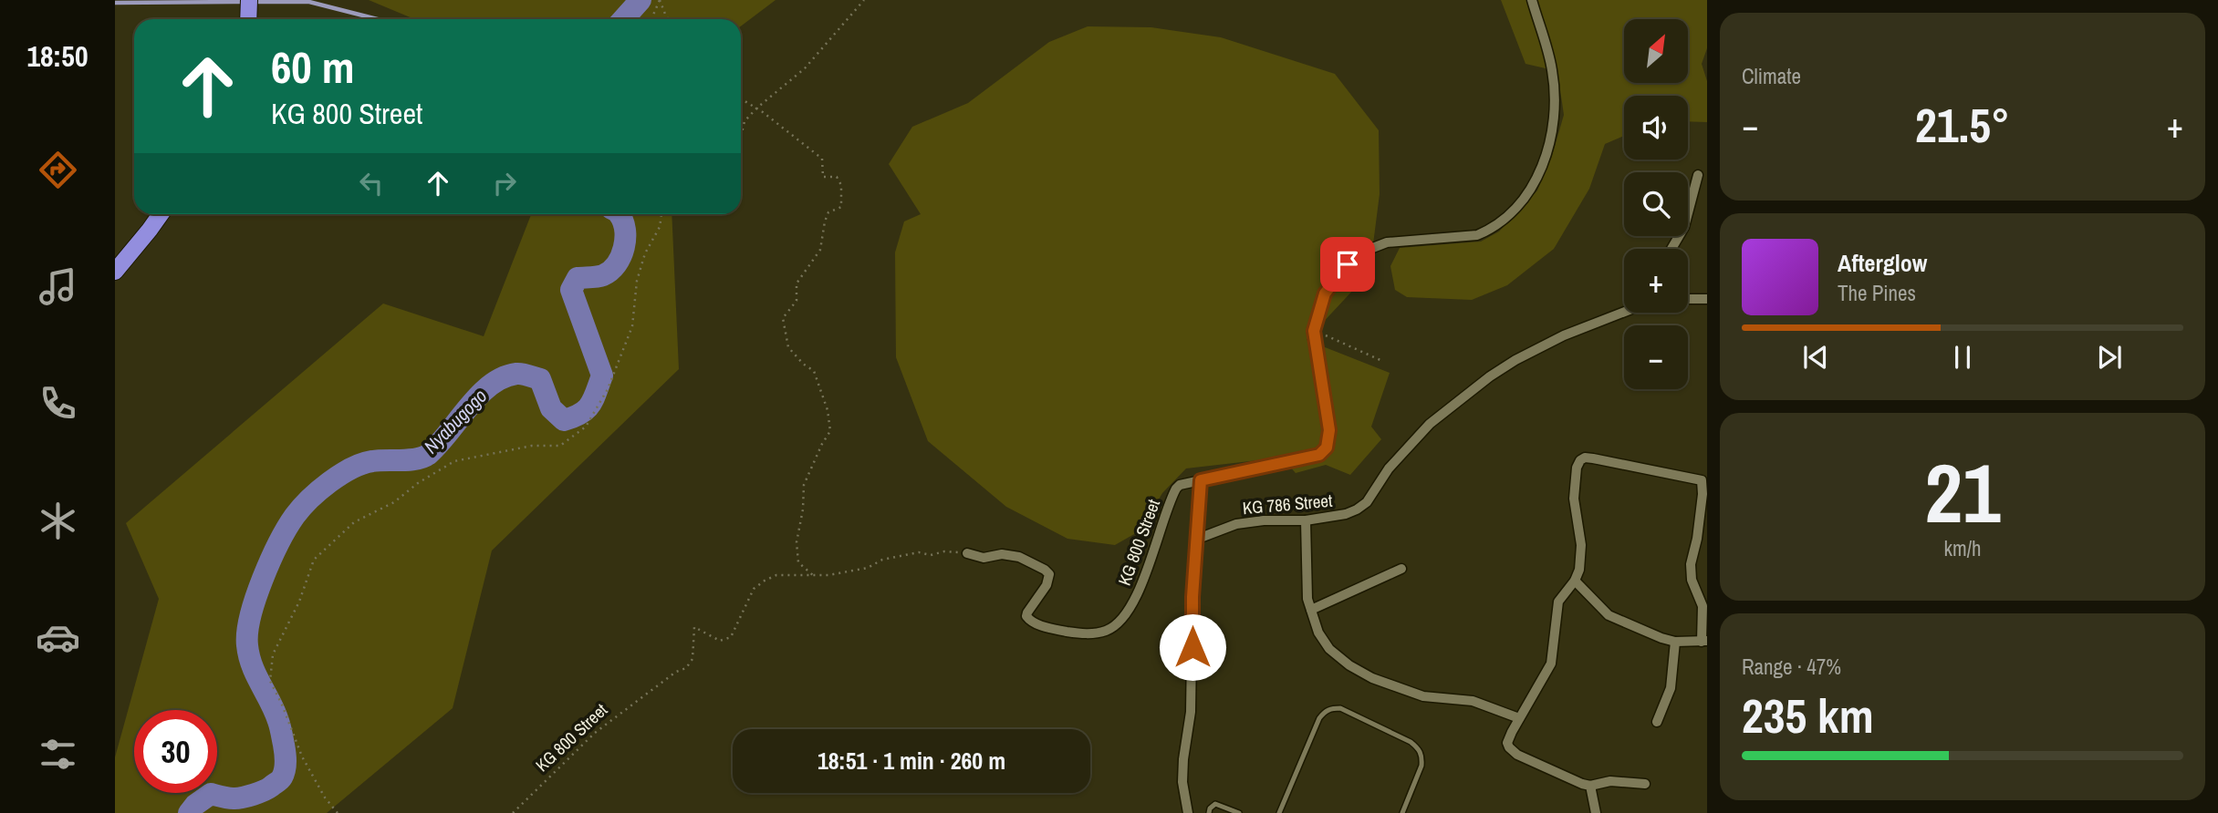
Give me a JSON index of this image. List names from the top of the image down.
{
  "streets": {
    "street": ["KG 786 Street", "KG 800 Street"]
  },
  "water": ["Nyabugogo"],
  "north": "top right",
  "page": {
    "tabs": "18:50",
    "tile": [
      "Climate",
      ["21", "km/h"],
      ["Range · 47%", "235 km"]
    ],
    "map_buttons": ["+", "−"],
    "turn": ["60 m", "KG 800 Street"],
    "heat": ["−", "21.5°", "+"],
    "song": ["Afterglow", "The Pines"],
    "limit": "30",
    "trip": "18:51 · 1 min · 260 m"
  }
}
